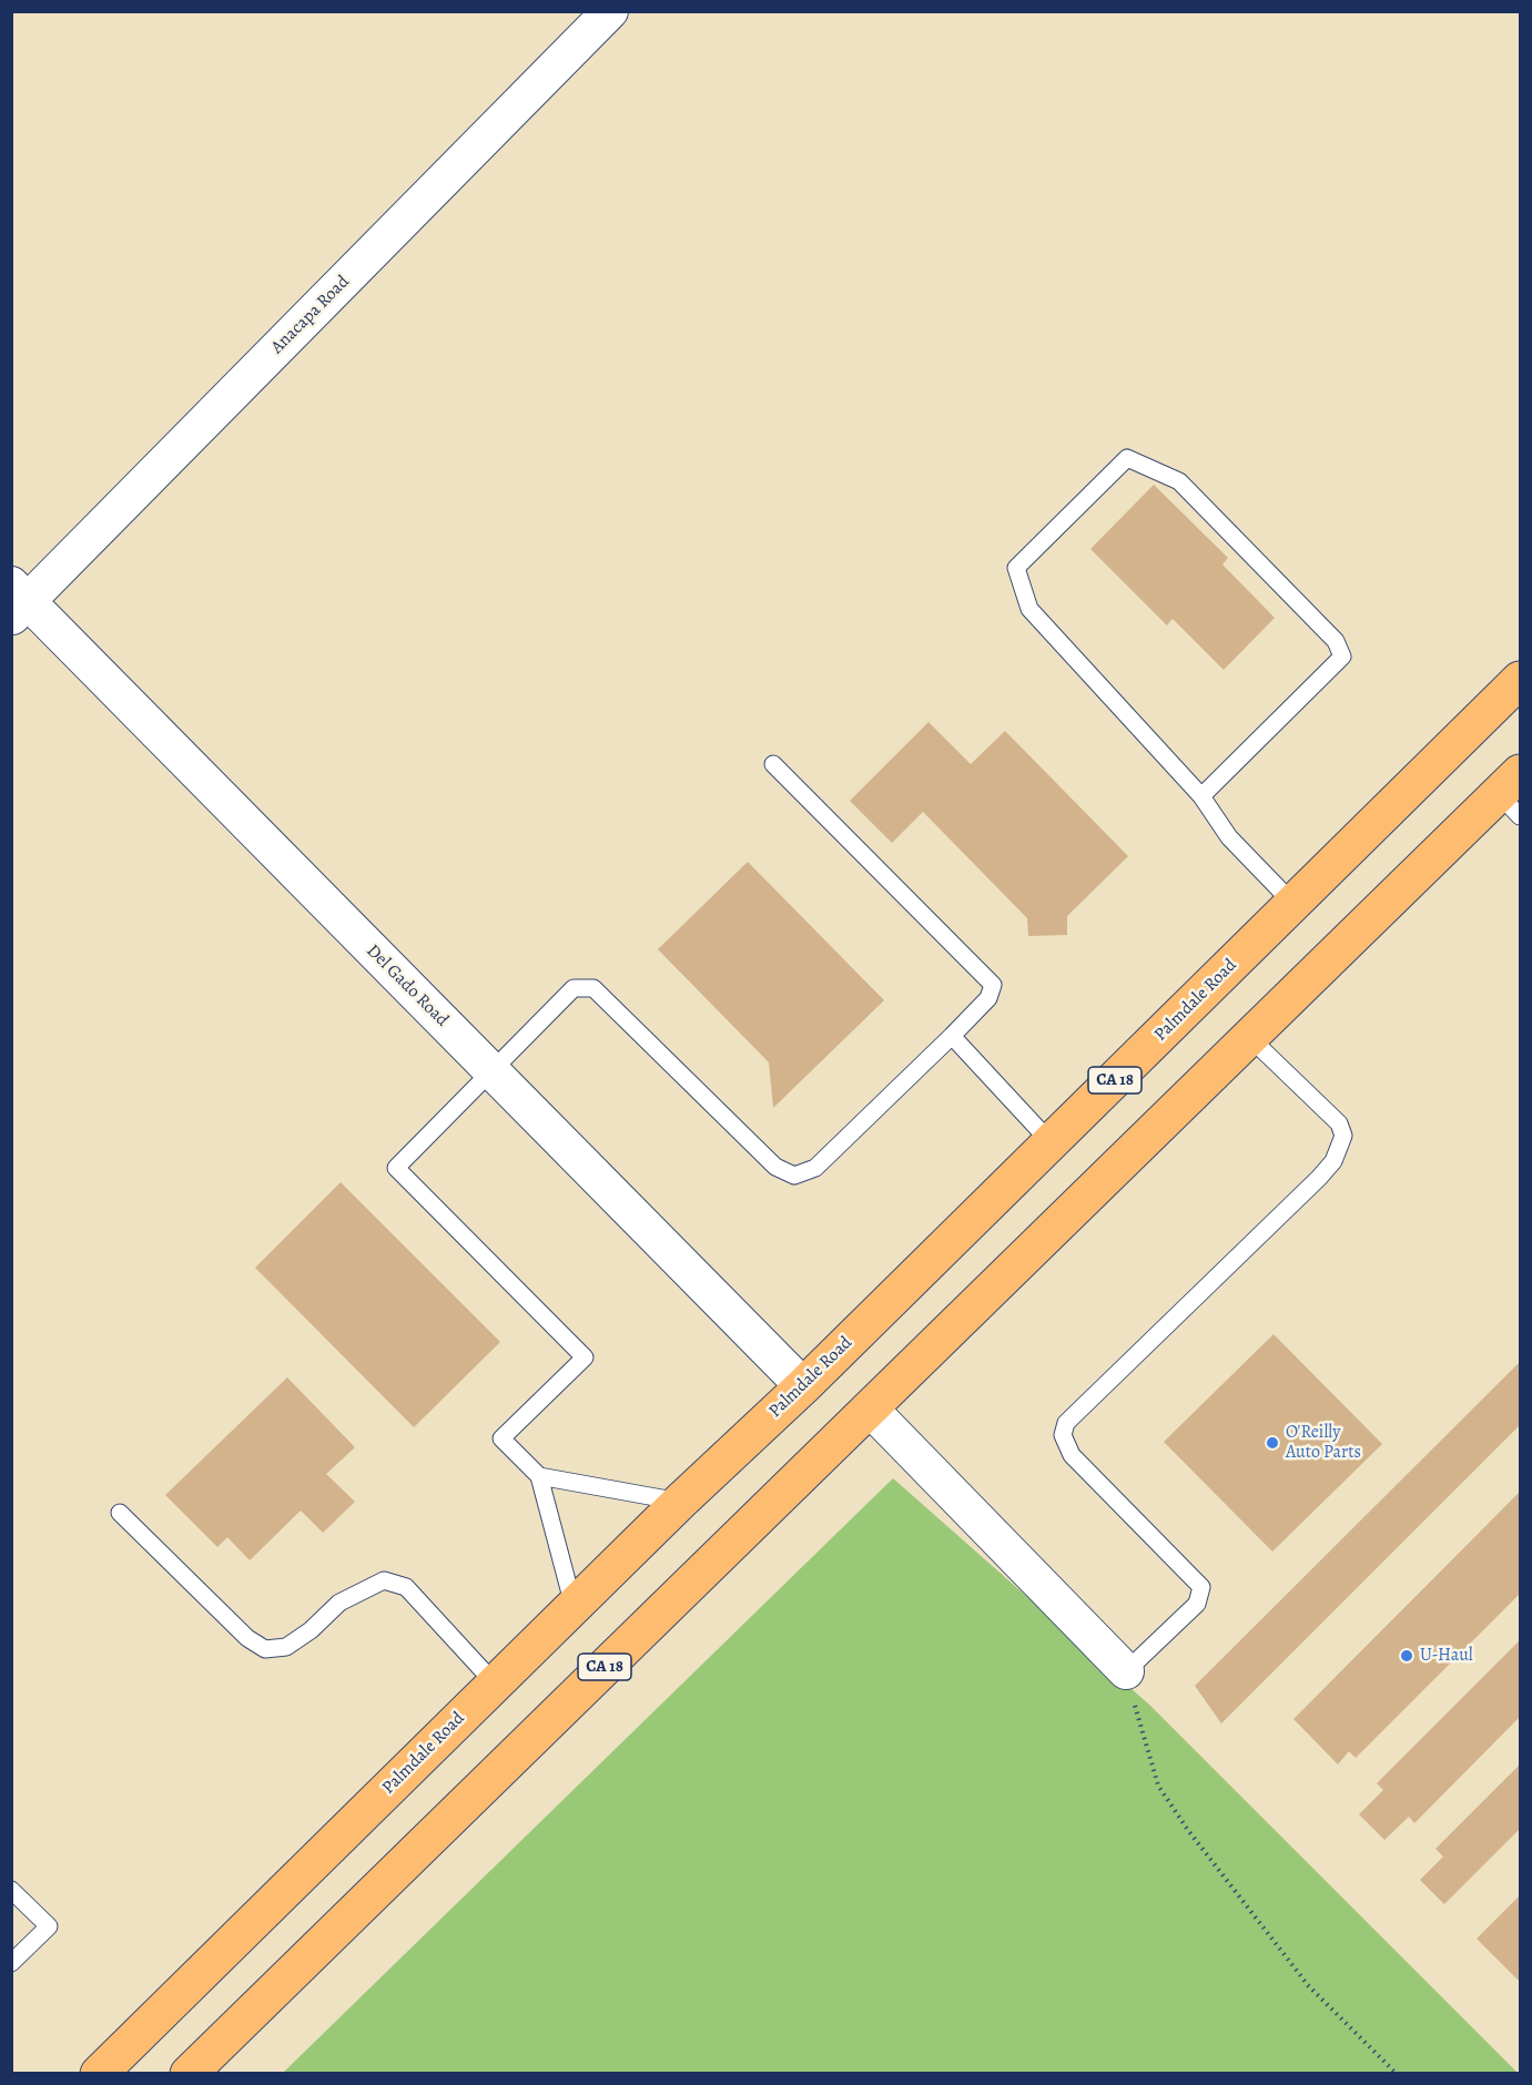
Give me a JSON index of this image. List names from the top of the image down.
{
  "streets": {
    "highway": ["Palmdale Road", "CA 18"],
    "street": ["Anacapa Road", "Del Gado Road"]
  },
  "crossings": [
    ["Anacapa Road", "Del Gado Road"],
    ["Del Gado Road", "Palmdale Road"]
  ],
  "places": ["O'Reilly Auto Parts", "U-Haul"]
}
